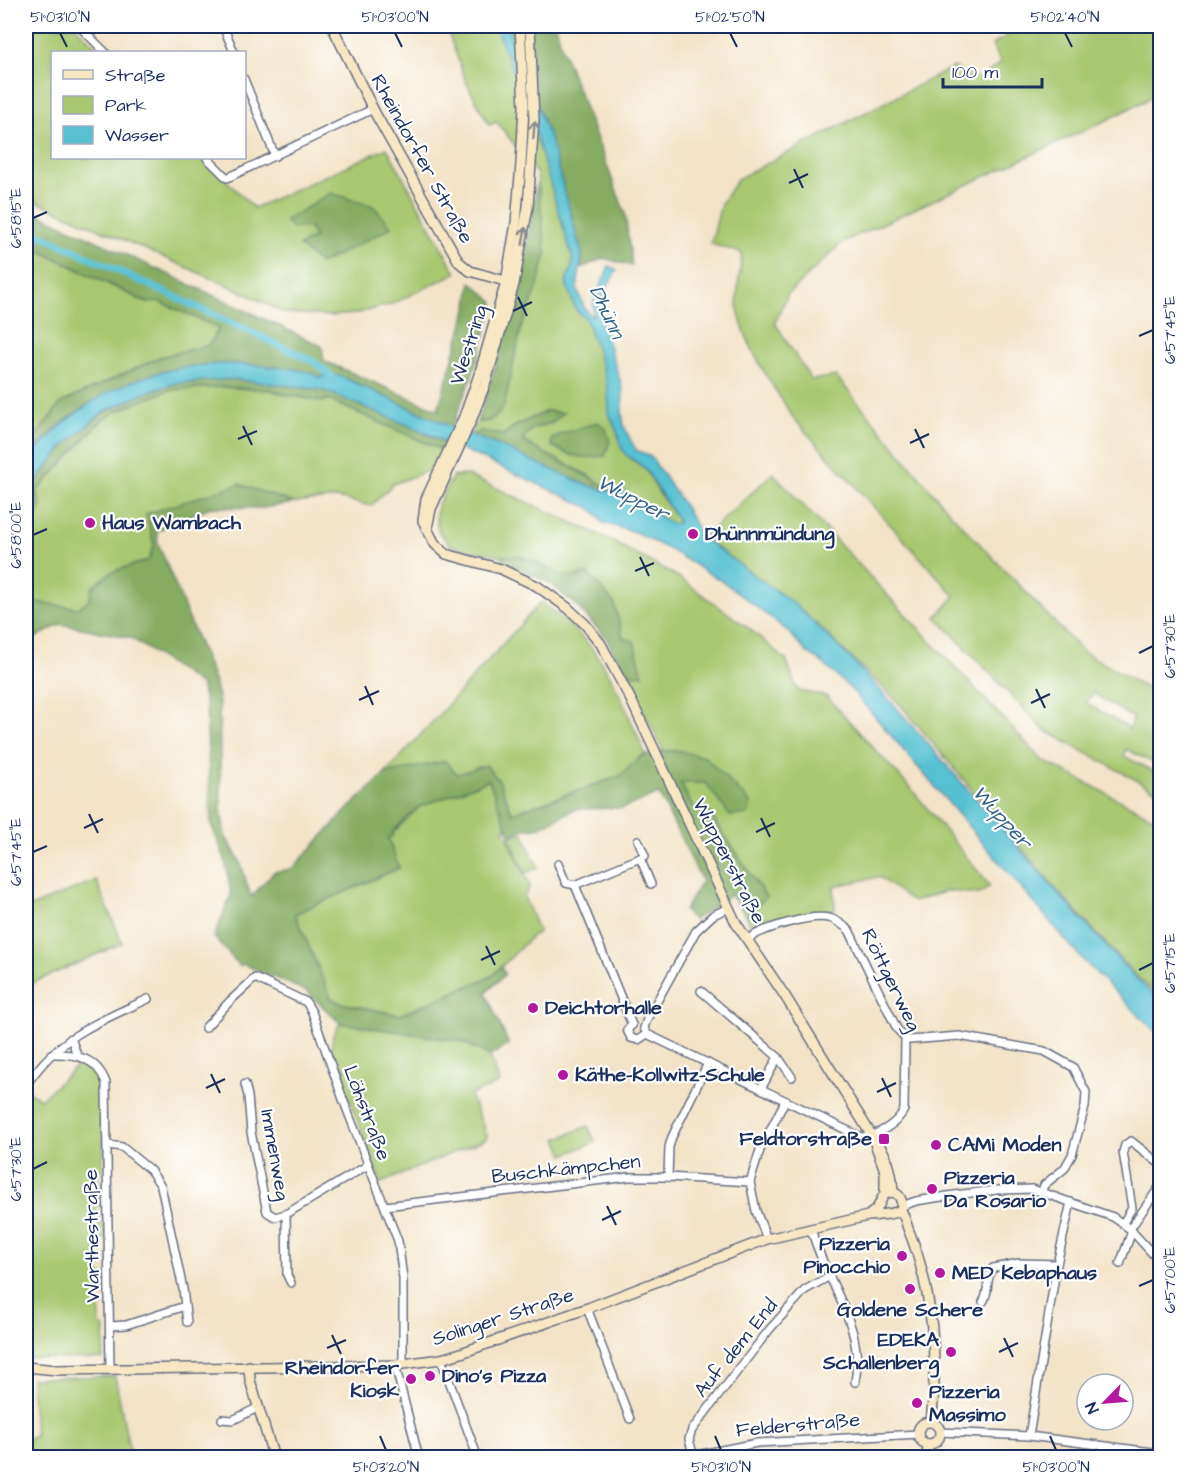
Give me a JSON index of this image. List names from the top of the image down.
{
  "streets": {
    "main road": ["Rheindorfer Straße", "Wupperstraße", "Solinger Straße"],
    "street": [
      "Röttgerweg",
      "Löhstraße",
      "Immenweg",
      "Buschkämpchen",
      "Warthestraße",
      "Auf dem End",
      "Felderstraße"
    ]
  },
  "crossings": [
    ["Rheindorfer Straße", "Wupperstraße"],
    ["Wupperstraße", "Röttgerweg"],
    ["Löhstraße", "Immenweg"],
    ["Löhstraße", "Buschkämpchen"],
    ["Löhstraße", "Solinger Straße"],
    ["Warthestraße", "Solinger Straße"],
    ["Auf dem End", "Felderstraße"]
  ],
  "water": ["Dhünn", "Wupper"],
  "places": {
    "other": [
      "Haus Wambach",
      "Dhünnmündung",
      "Deichtorhalle",
      "Käthe-Kollwitz-Schule",
      "CAMi Moden",
      "Pizzeria Da Rosario",
      "Pizzeria Pinocchio",
      "MED Kebaphaus",
      "Goldene Schere",
      "EDEKA Schallenberg",
      "Dino's Pizza",
      "Rheindorfer Kiosk",
      "Pizzeria Massimo"
    ],
    "transit": ["Feldtorstraße"]
  },
  "legend": ["Straße", "Park", "Wasser"],
  "scale_bar": "100 m",
  "north": "bottom left",
  "coordinates": [
    "51°03'10\"N",
    "51°03'00\"N",
    "51°02'50\"N",
    "51°02'40\"N",
    "6°58'15\"E",
    "6°57'45\"E",
    "6°58'00\"E",
    "6°57'30\"E",
    "6°57'15\"E",
    "6°57'00\"E",
    "51°03'20\"N"
  ]
}
